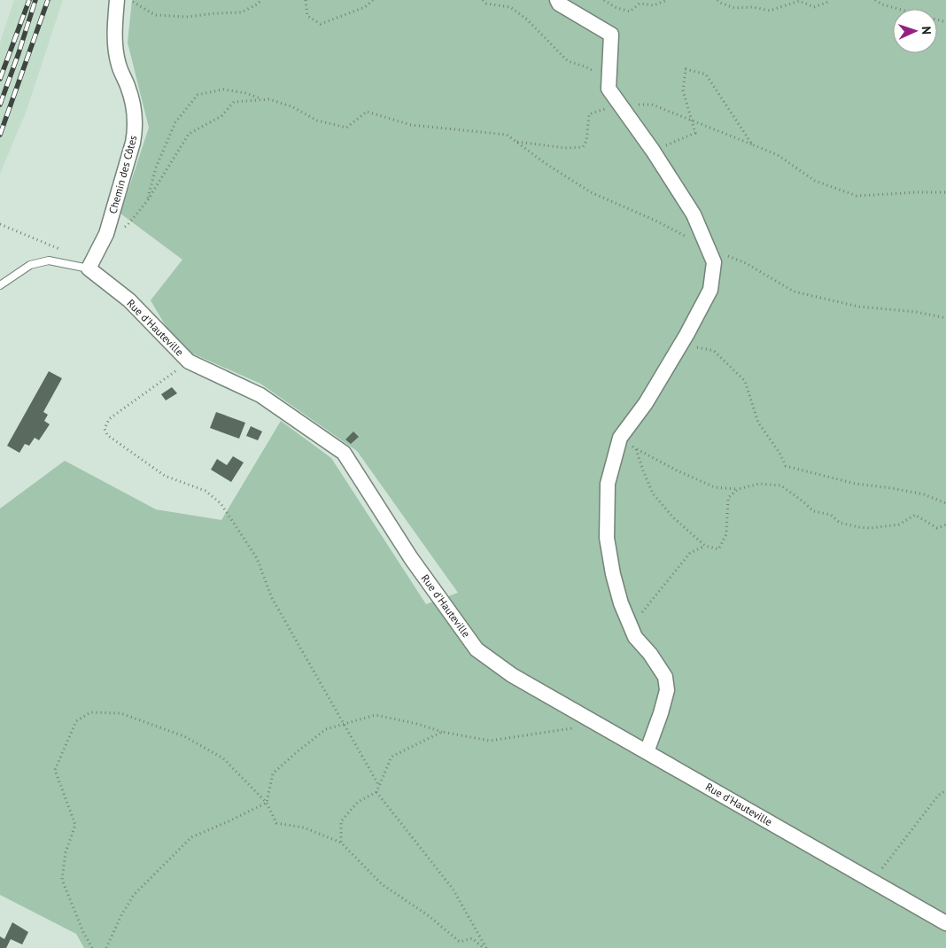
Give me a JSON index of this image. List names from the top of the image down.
{
  "streets": {
    "street": ["Chemin des Côtes", "Rue d'Hauteville"]
  },
  "crossings": [
    ["Chemin des Côtes", "Rue d'Hauteville"]
  ],
  "north": "right"
}
